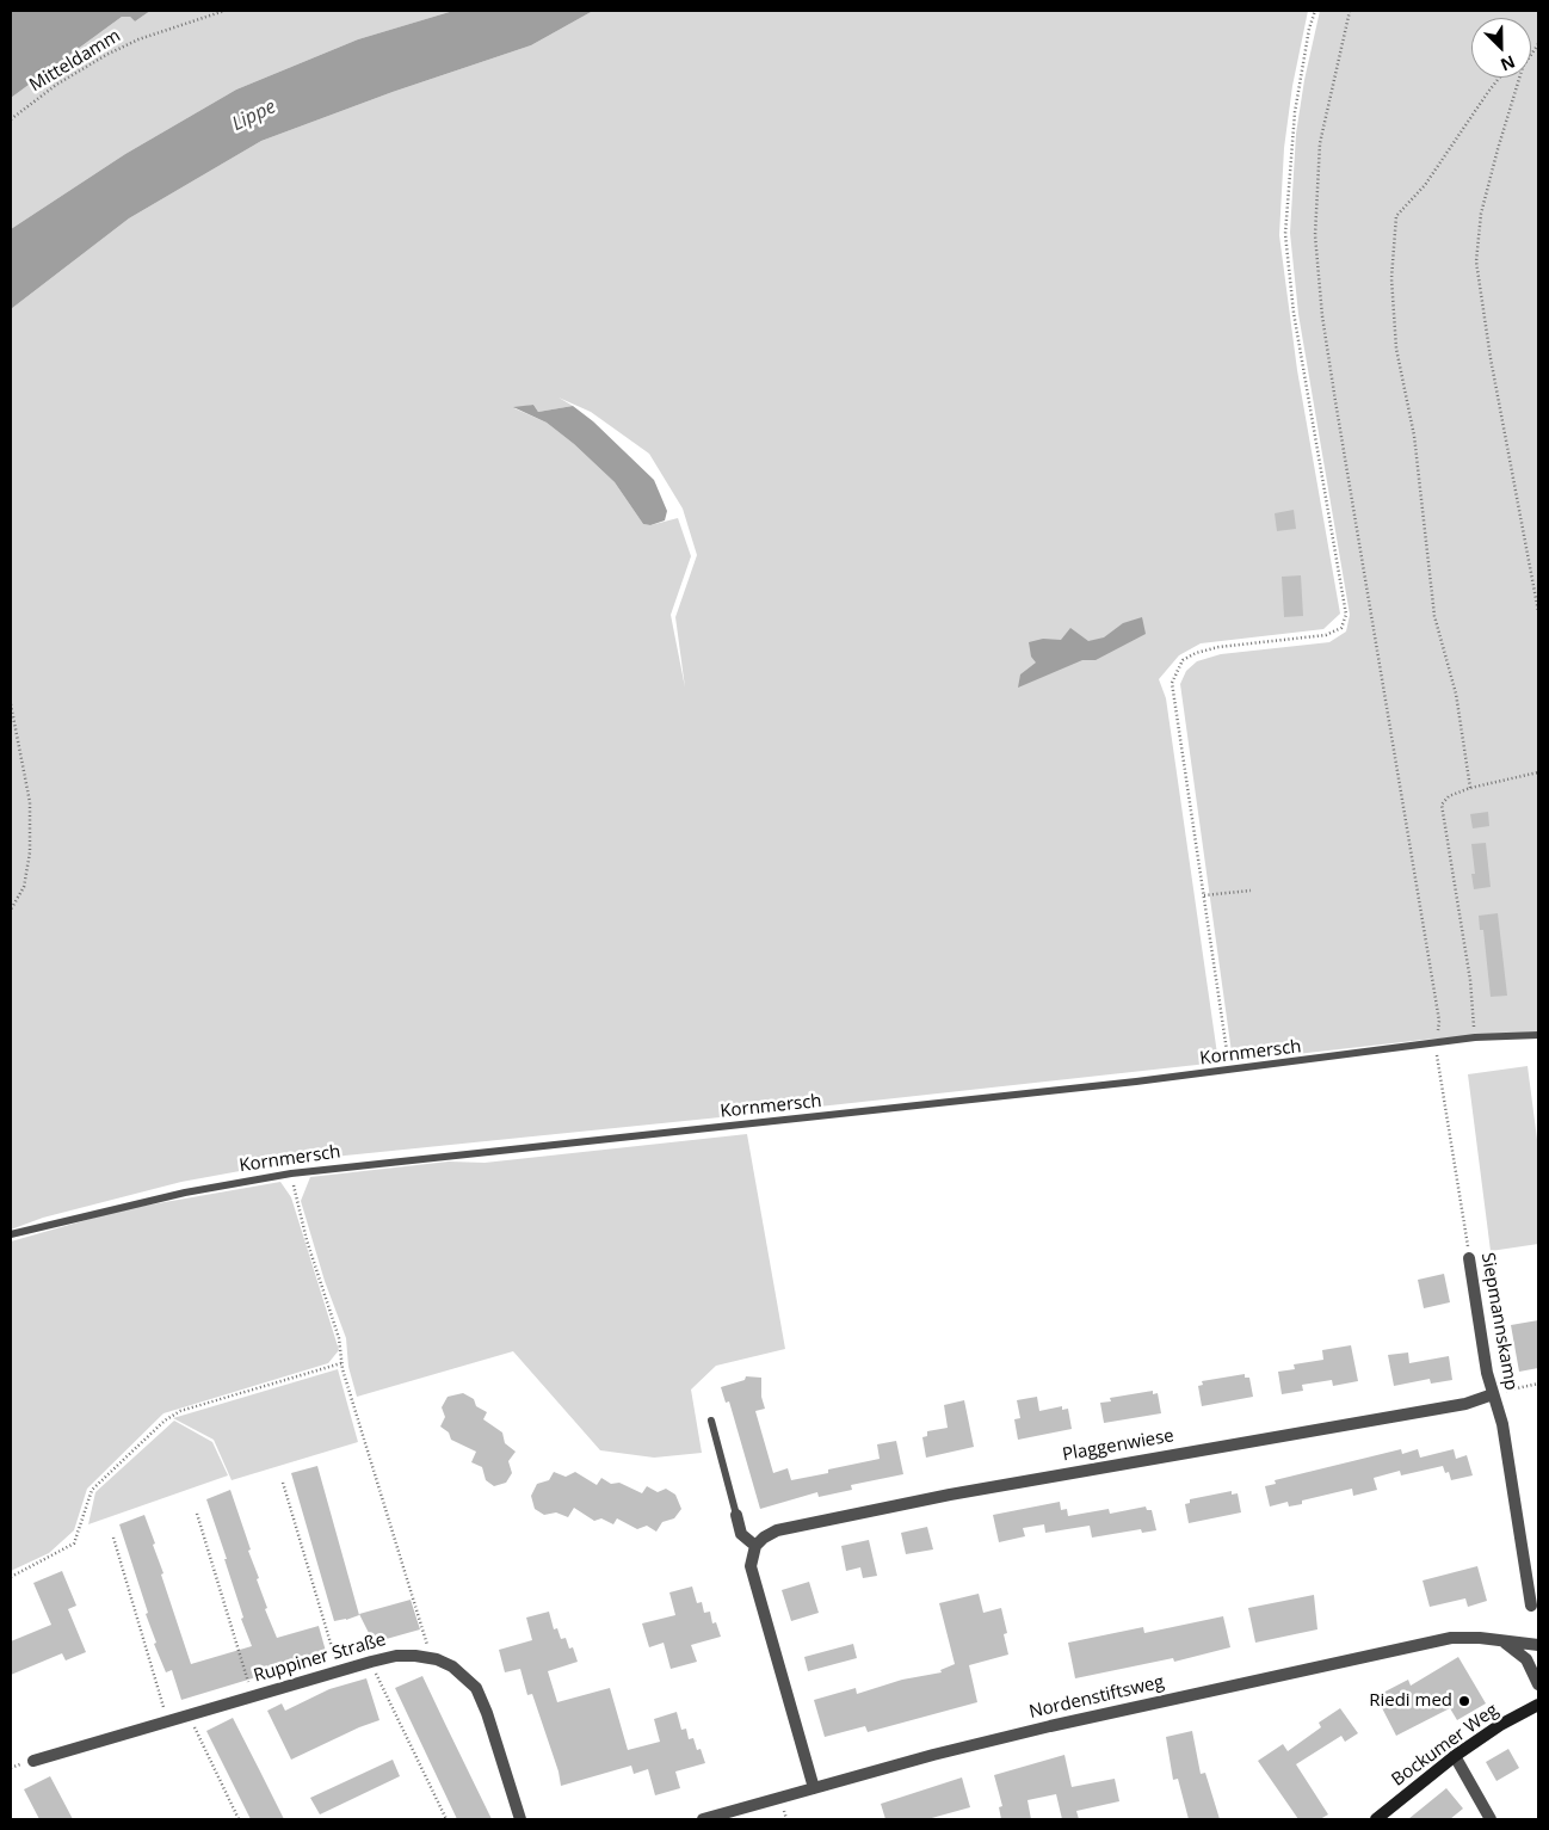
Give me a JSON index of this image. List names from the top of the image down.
{
  "streets": {
    "main road": ["Bockumer Weg"],
    "street": [
      "Siepmannskamp",
      "Plaggenwiese",
      "Ruppiner Straße",
      "Nordenstiftsweg"
    ],
    "lane": ["Kornmersch"],
    "path": ["Mitteldamm"]
  },
  "crossings": [
    ["Kornmersch", "Siepmannskamp"],
    ["Siepmannskamp", "Plaggenwiese"]
  ],
  "water": ["Lippe"],
  "places": ["Riedi med"],
  "north": "bottom right"
}
